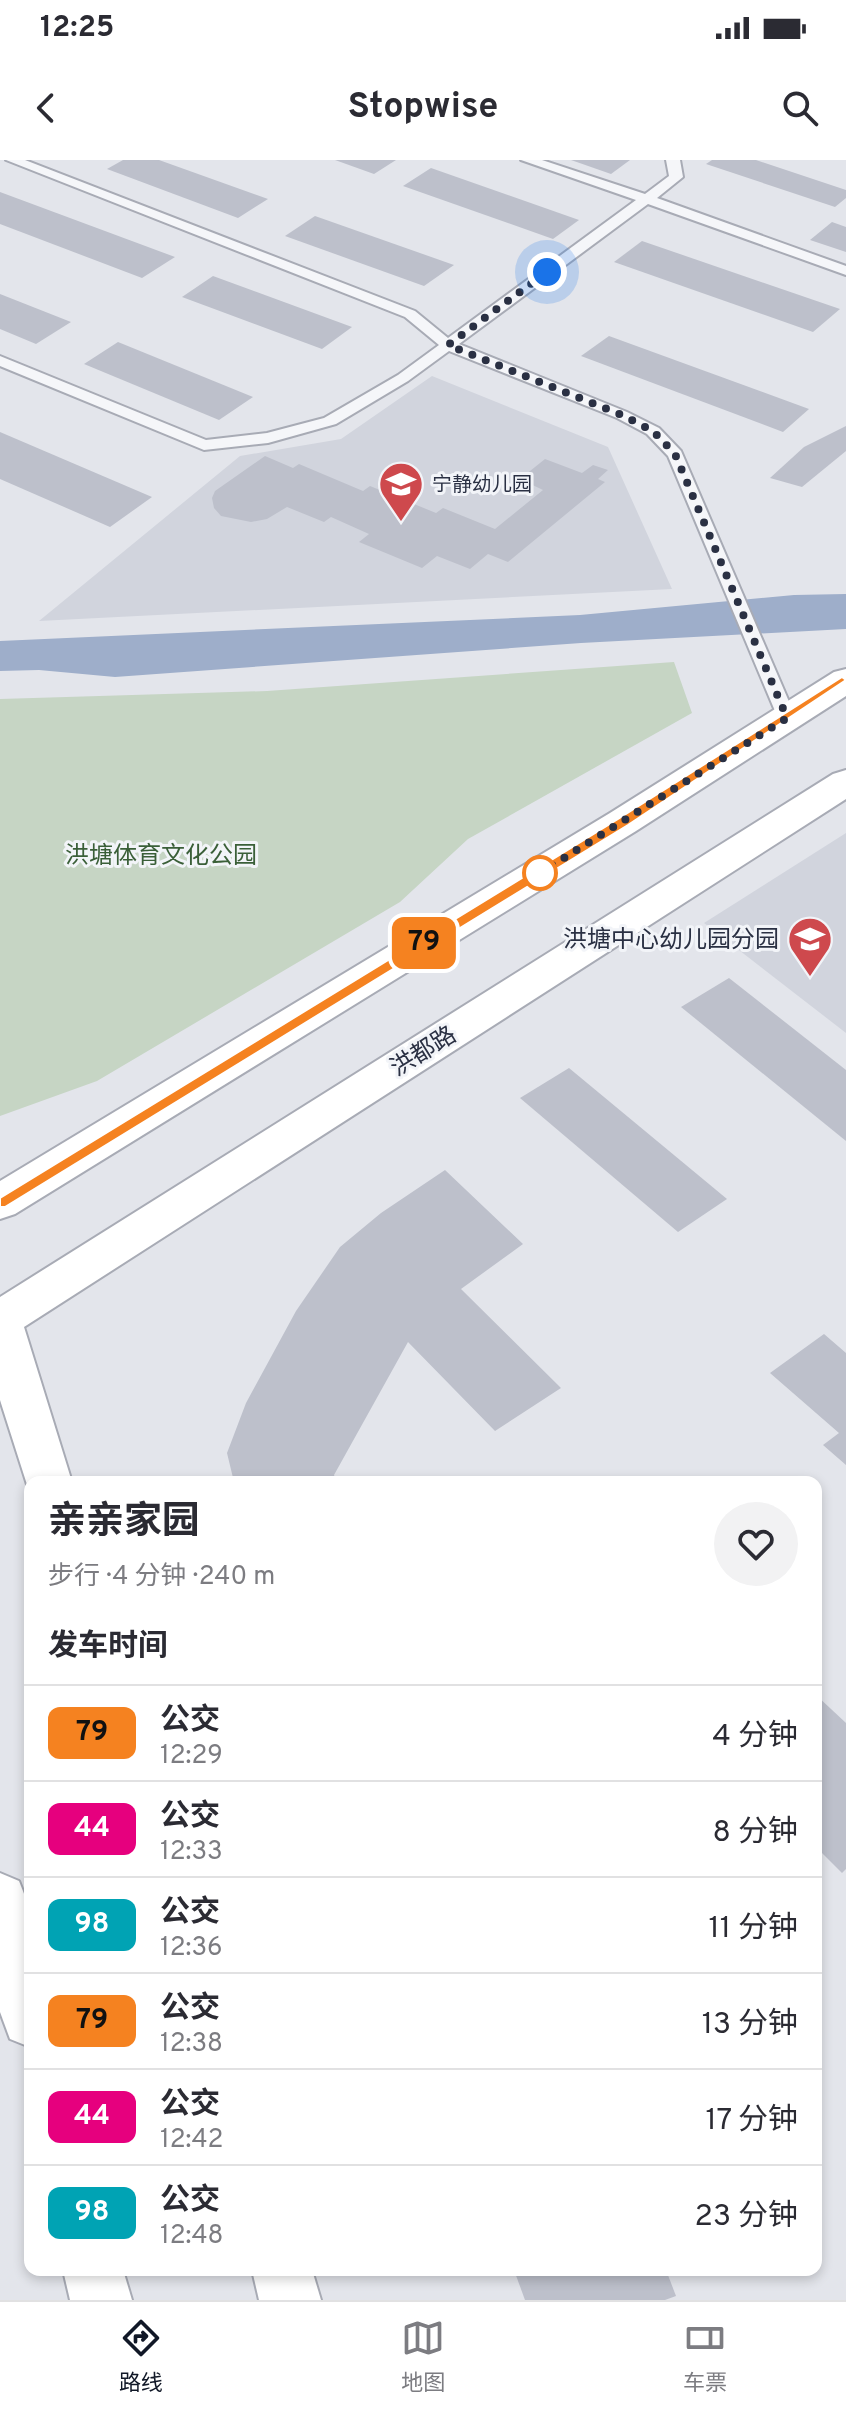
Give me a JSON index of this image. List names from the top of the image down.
{
  "streets": {
    "main road": ["洪都路"]
  },
  "parks": ["洪塘体育文化公园"],
  "places": {
    "school or university": ["宁静幼儿园", "洪塘中心幼儿园分园"]
  },
  "lines": ["bus line 79"],
  "page": {
    "status": "12:25",
    "header": "Stopwise",
    "on_map": "79",
    "heading": [
      ["亲亲家园", "步行 · 4 分钟 · 240 m"],
      "发车时间"
    ],
    "list": [
      {
        "mark": "79",
        "name": "公交",
        "note": "12:29",
        "value": "4 分钟"
      },
      {
        "mark": "44",
        "name": "公交",
        "note": "12:33",
        "value": "8 分钟"
      },
      {
        "mark": "98",
        "name": "公交",
        "note": "12:36",
        "value": "11 分钟"
      },
      {
        "mark": "79",
        "name": "公交",
        "note": "12:38",
        "value": "13 分钟"
      },
      {
        "mark": "44",
        "name": "公交",
        "note": "12:42",
        "value": "17 分钟"
      },
      {
        "mark": "98",
        "name": "公交",
        "note": "12:48",
        "value": "23 分钟"
      }
    ],
    "tabs": ["路线", "地图", "车票"]
  }
}
